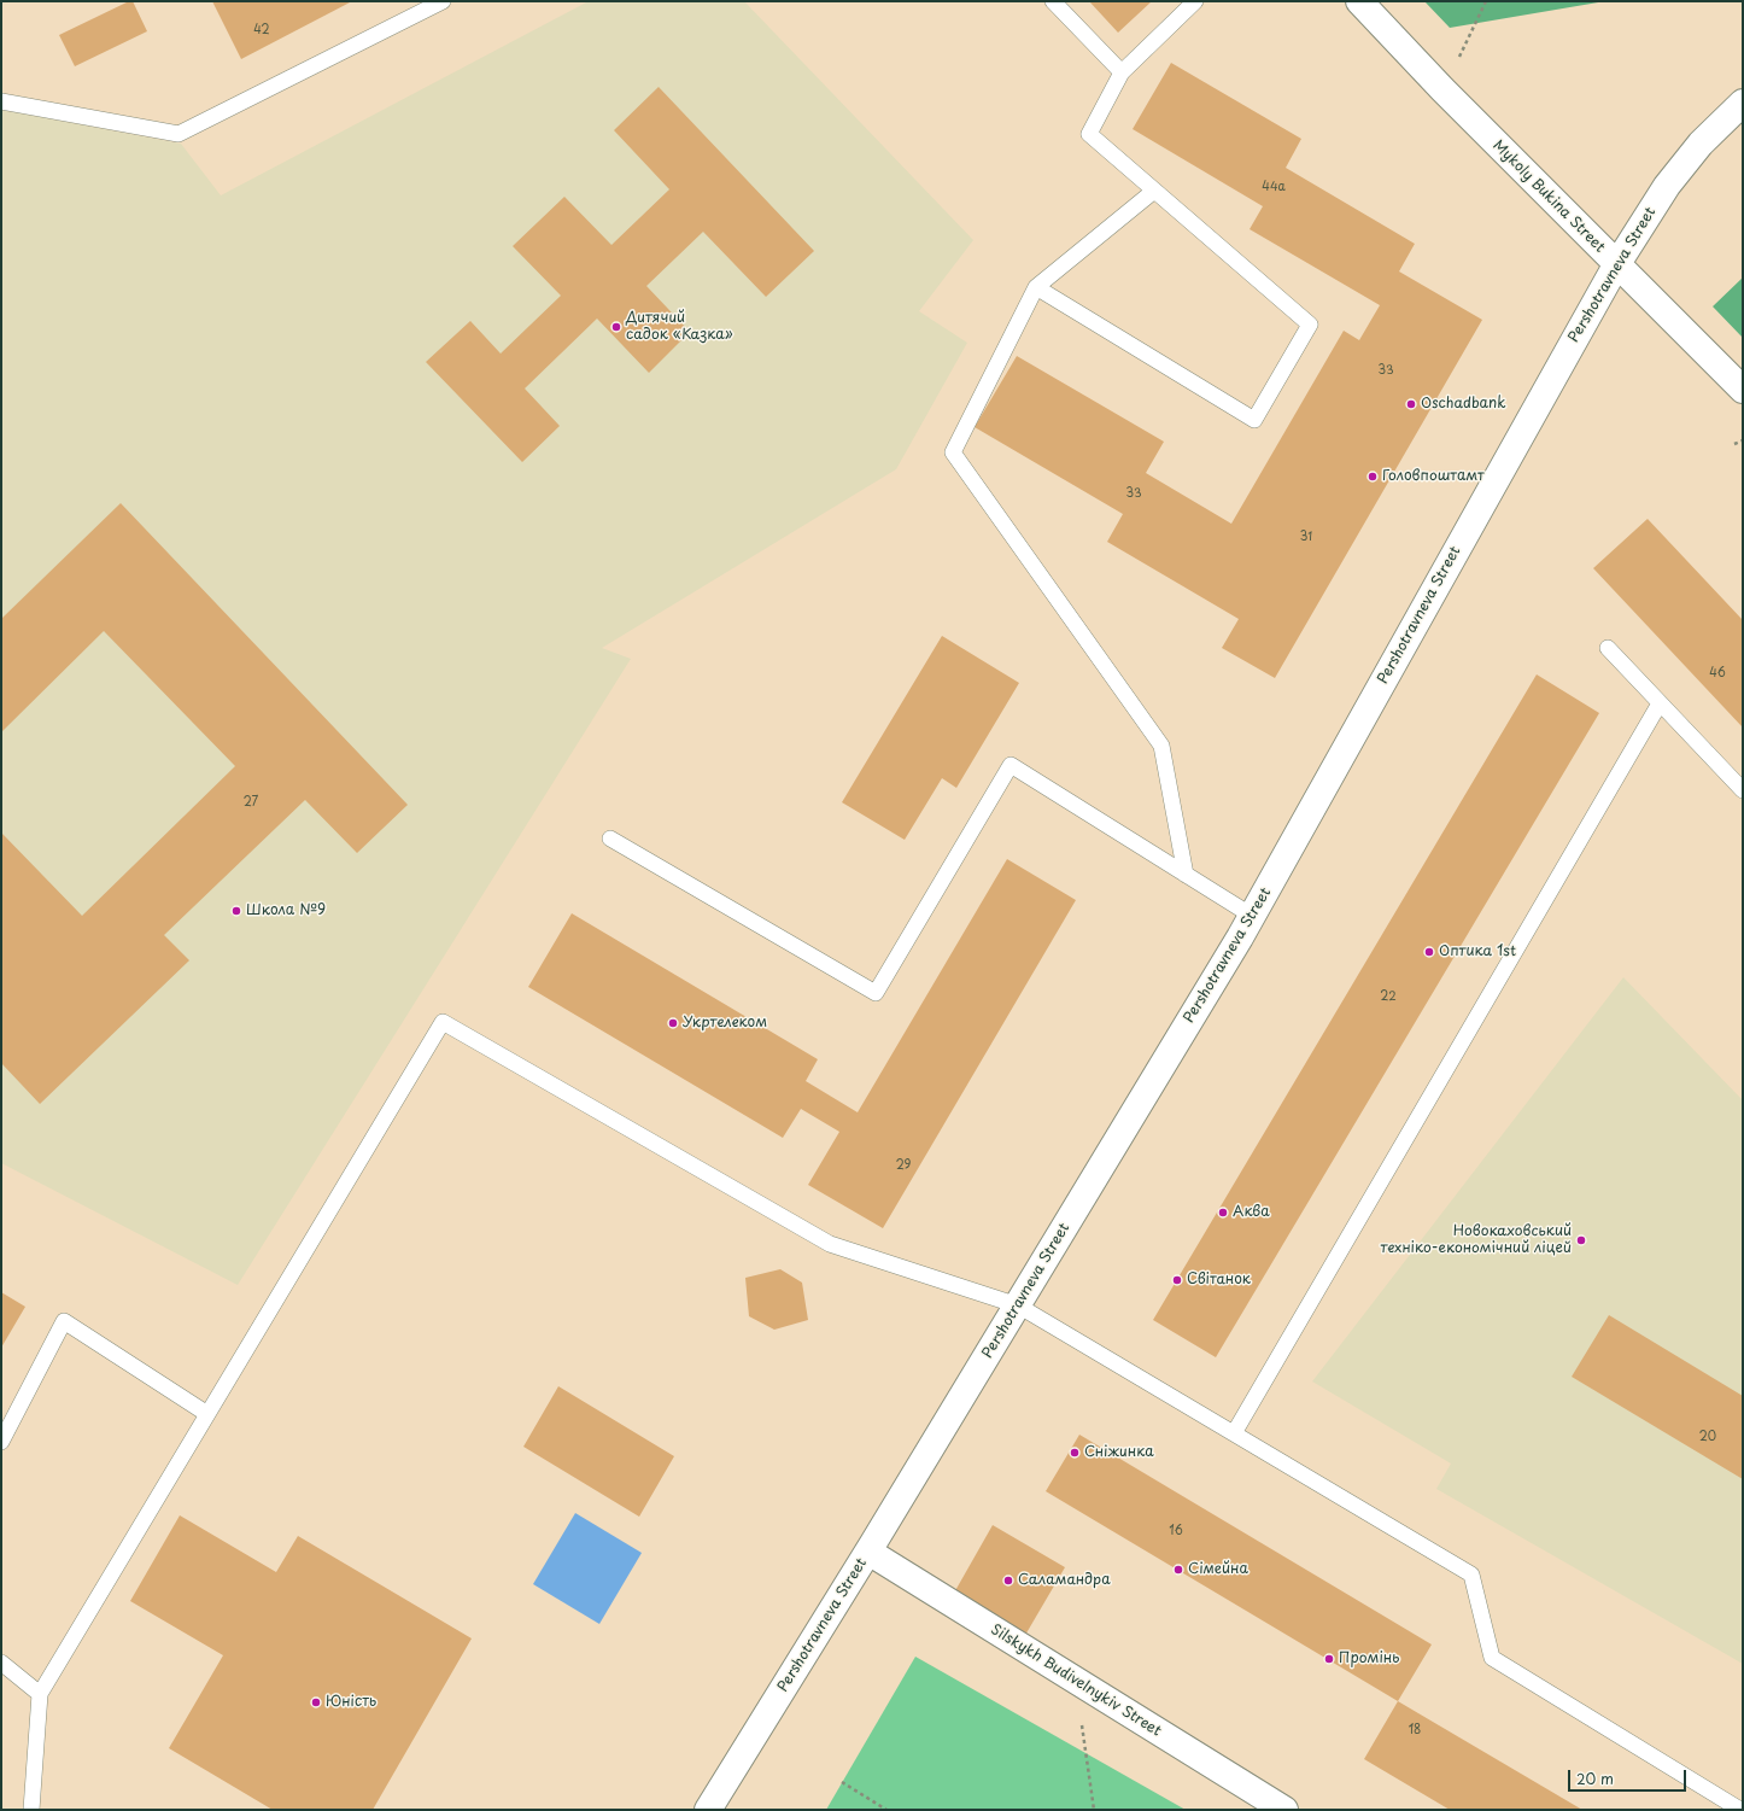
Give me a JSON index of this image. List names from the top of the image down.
{
  "streets": {
    "street": ["Mykoly Bukina Street", "Pershotravneva Street", "Silskykh Budivelnykiv Street"]
  },
  "crossings": [
    ["Mykoly Bukina Street", "Pershotravneva Street"],
    ["Pershotravneva Street", "Silskykh Budivelnykiv Street"]
  ],
  "places": [
    "Дитячий садок «Казка»",
    "Oschadbank",
    "Головпоштамт",
    "Школа №9",
    "Оптика 1st",
    "Укртелеком",
    "Аква",
    "Новокаховський техніко-економічний ліцей",
    "Свiтанок",
    "Сніжинка",
    "Сімейна",
    "Саламандра",
    "Промiнь",
    "Юність"
  ],
  "house_numbers": [
    "42",
    "44а",
    "33",
    "33",
    "31",
    "46",
    "27",
    "22",
    "29",
    "20",
    "16",
    "18"
  ],
  "scale_bar": "20 m"
}
